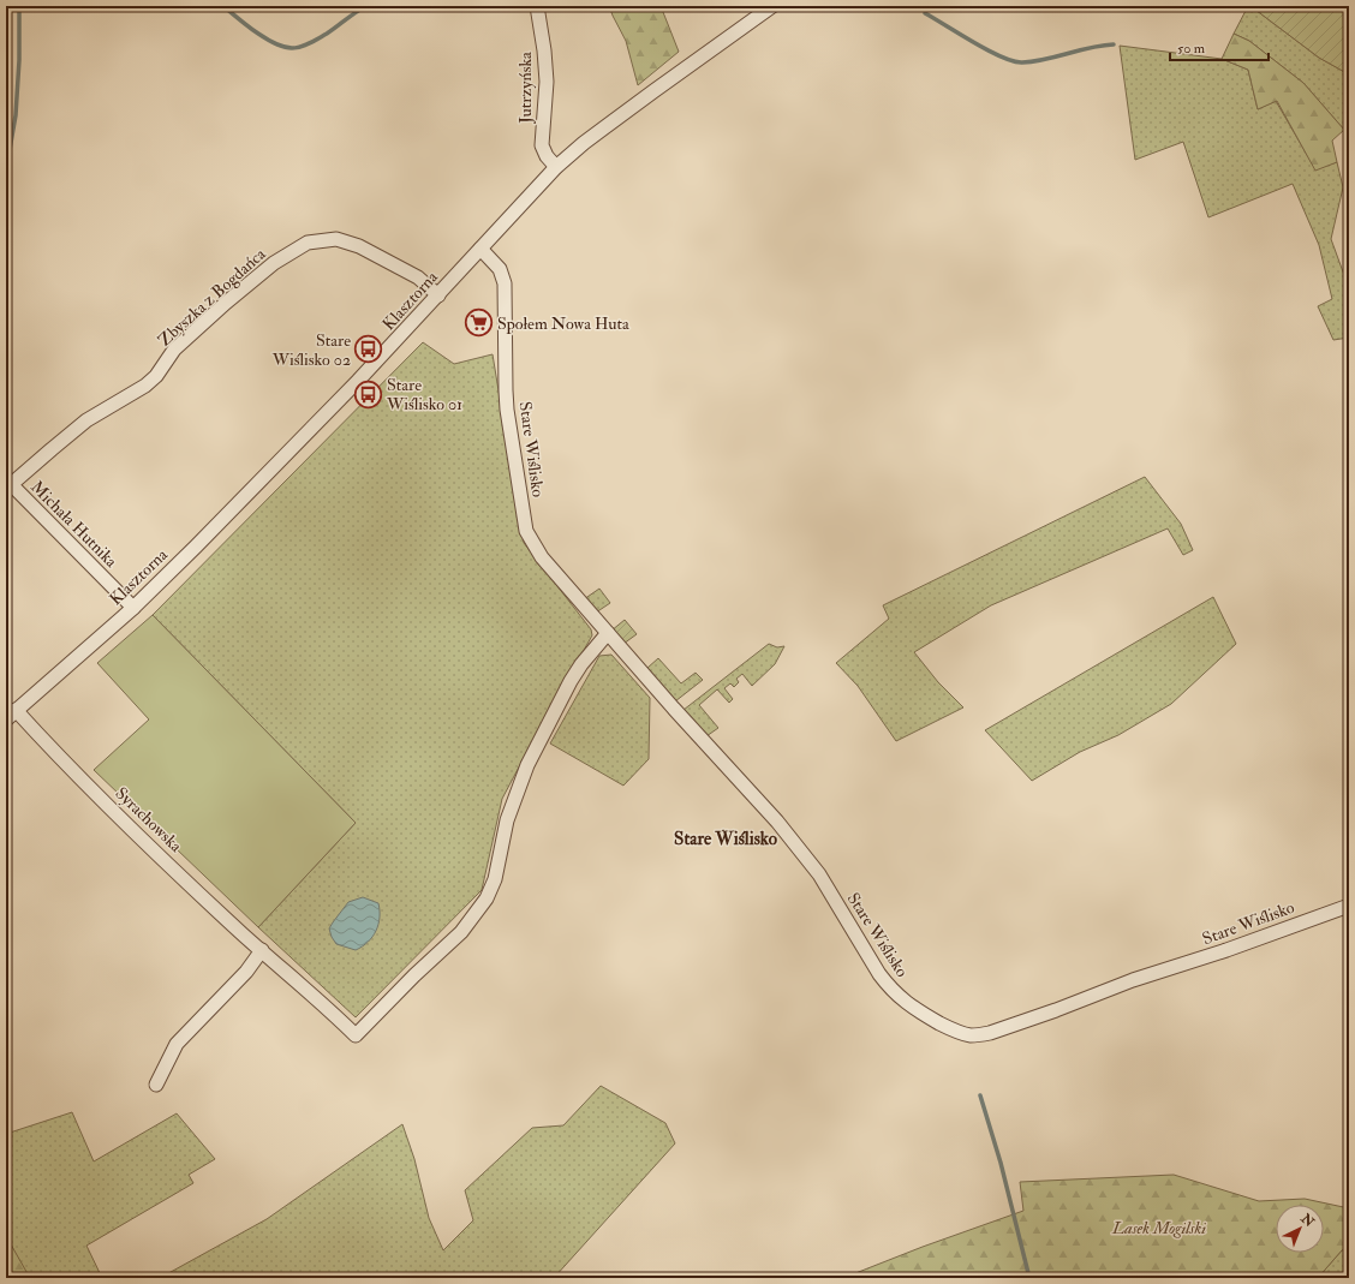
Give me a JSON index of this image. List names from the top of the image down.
{
  "streets": {
    "street": [
      "Jutrzyńska",
      "Zbyszka z Bogdańca",
      "Klasztorna",
      "Stare Wiślisko",
      "Michała Hutnika",
      "Syrachowska"
    ]
  },
  "crossings": [
    ["Jutrzyńska", "Klasztorna"],
    ["Zbyszka z Bogdańca", "Klasztorna"],
    ["Zbyszka z Bogdańca", "Michała Hutnika"],
    ["Klasztorna", "Stare Wiślisko"],
    ["Klasztorna", "Michała Hutnika"],
    ["Klasztorna", "Syrachowska"],
    ["Stare Wiślisko", "Syrachowska"]
  ],
  "districts": ["Stare Wiślisko"],
  "parks": ["Lasek Mogilski"],
  "places": {
    "supermarket": ["Społem Nowa Huta"],
    "bus stop": ["Stare Wiślisko 02", "Stare Wiślisko 01"]
  },
  "scale_bar": "50 m",
  "north": "top right"
}
